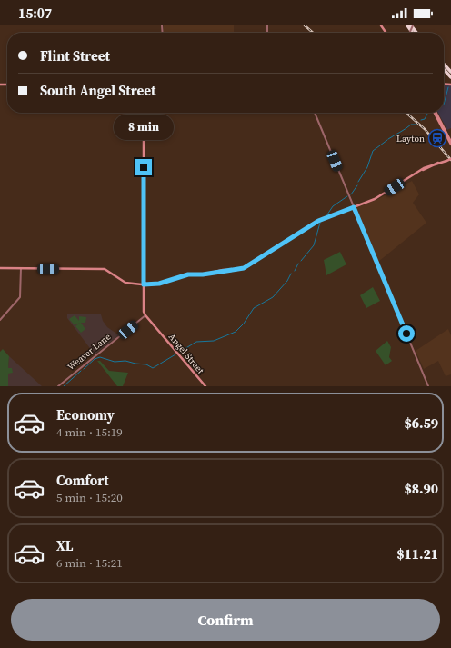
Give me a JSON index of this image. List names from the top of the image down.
{
  "streets": {
    "main road": ["Angel Street"],
    "street": ["Weaver Lane"]
  },
  "crossings": [
    ["Weaver Lane", "Angel Street"]
  ],
  "places": {
    "station": ["Layton"]
  },
  "page": {
    "status": "15:07",
    "banner": ["Flint Street", "South Angel Street"],
    "bubble": "8 min",
    "list": [
      {
        "name": "Economy",
        "note": "4 min · 15:19",
        "value": "$6.59"
      },
      {
        "name": "Comfort",
        "note": "5 min · 15:20",
        "value": "$8.90"
      },
      {
        "name": "XL",
        "note": "6 min · 15:21",
        "value": "$11.21"
      }
    ],
    "buttons": "Confirm"
  }
}
